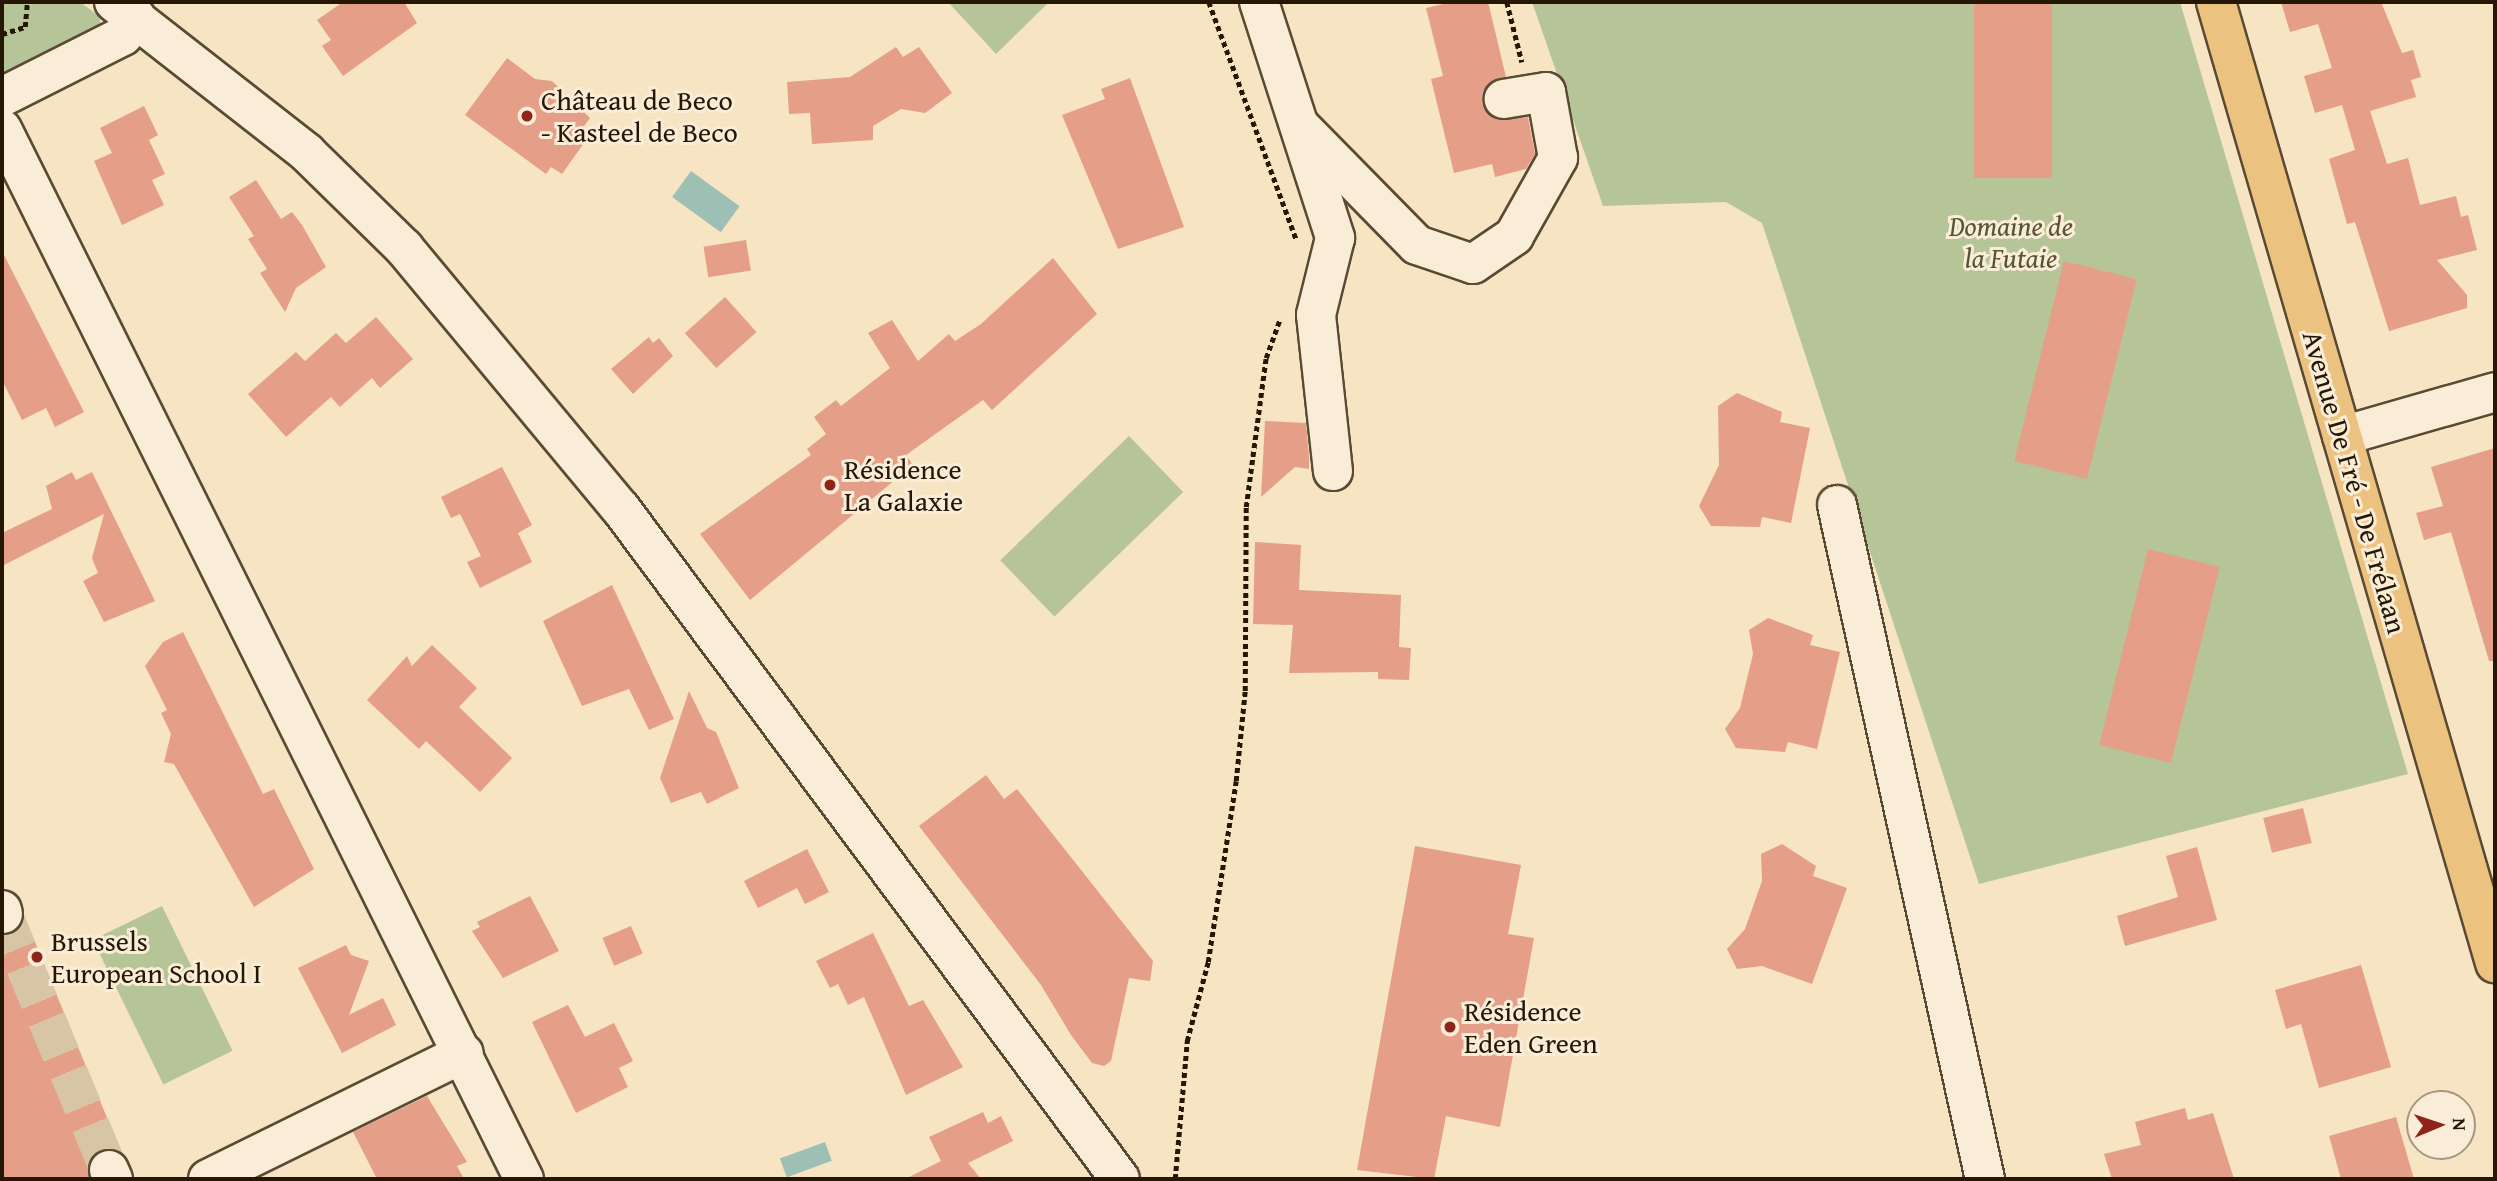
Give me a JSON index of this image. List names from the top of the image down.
{
  "streets": {
    "main road": ["Avenue De Fré - De Frélaan"]
  },
  "parks": ["Domaine de la Futaie"],
  "places": [
    "Château de Beco - Kasteel de Beco",
    "Résidence La Galaxie",
    "Brussels European School Ⅰ",
    "Résidence Eden Green"
  ],
  "north": "right"
}
